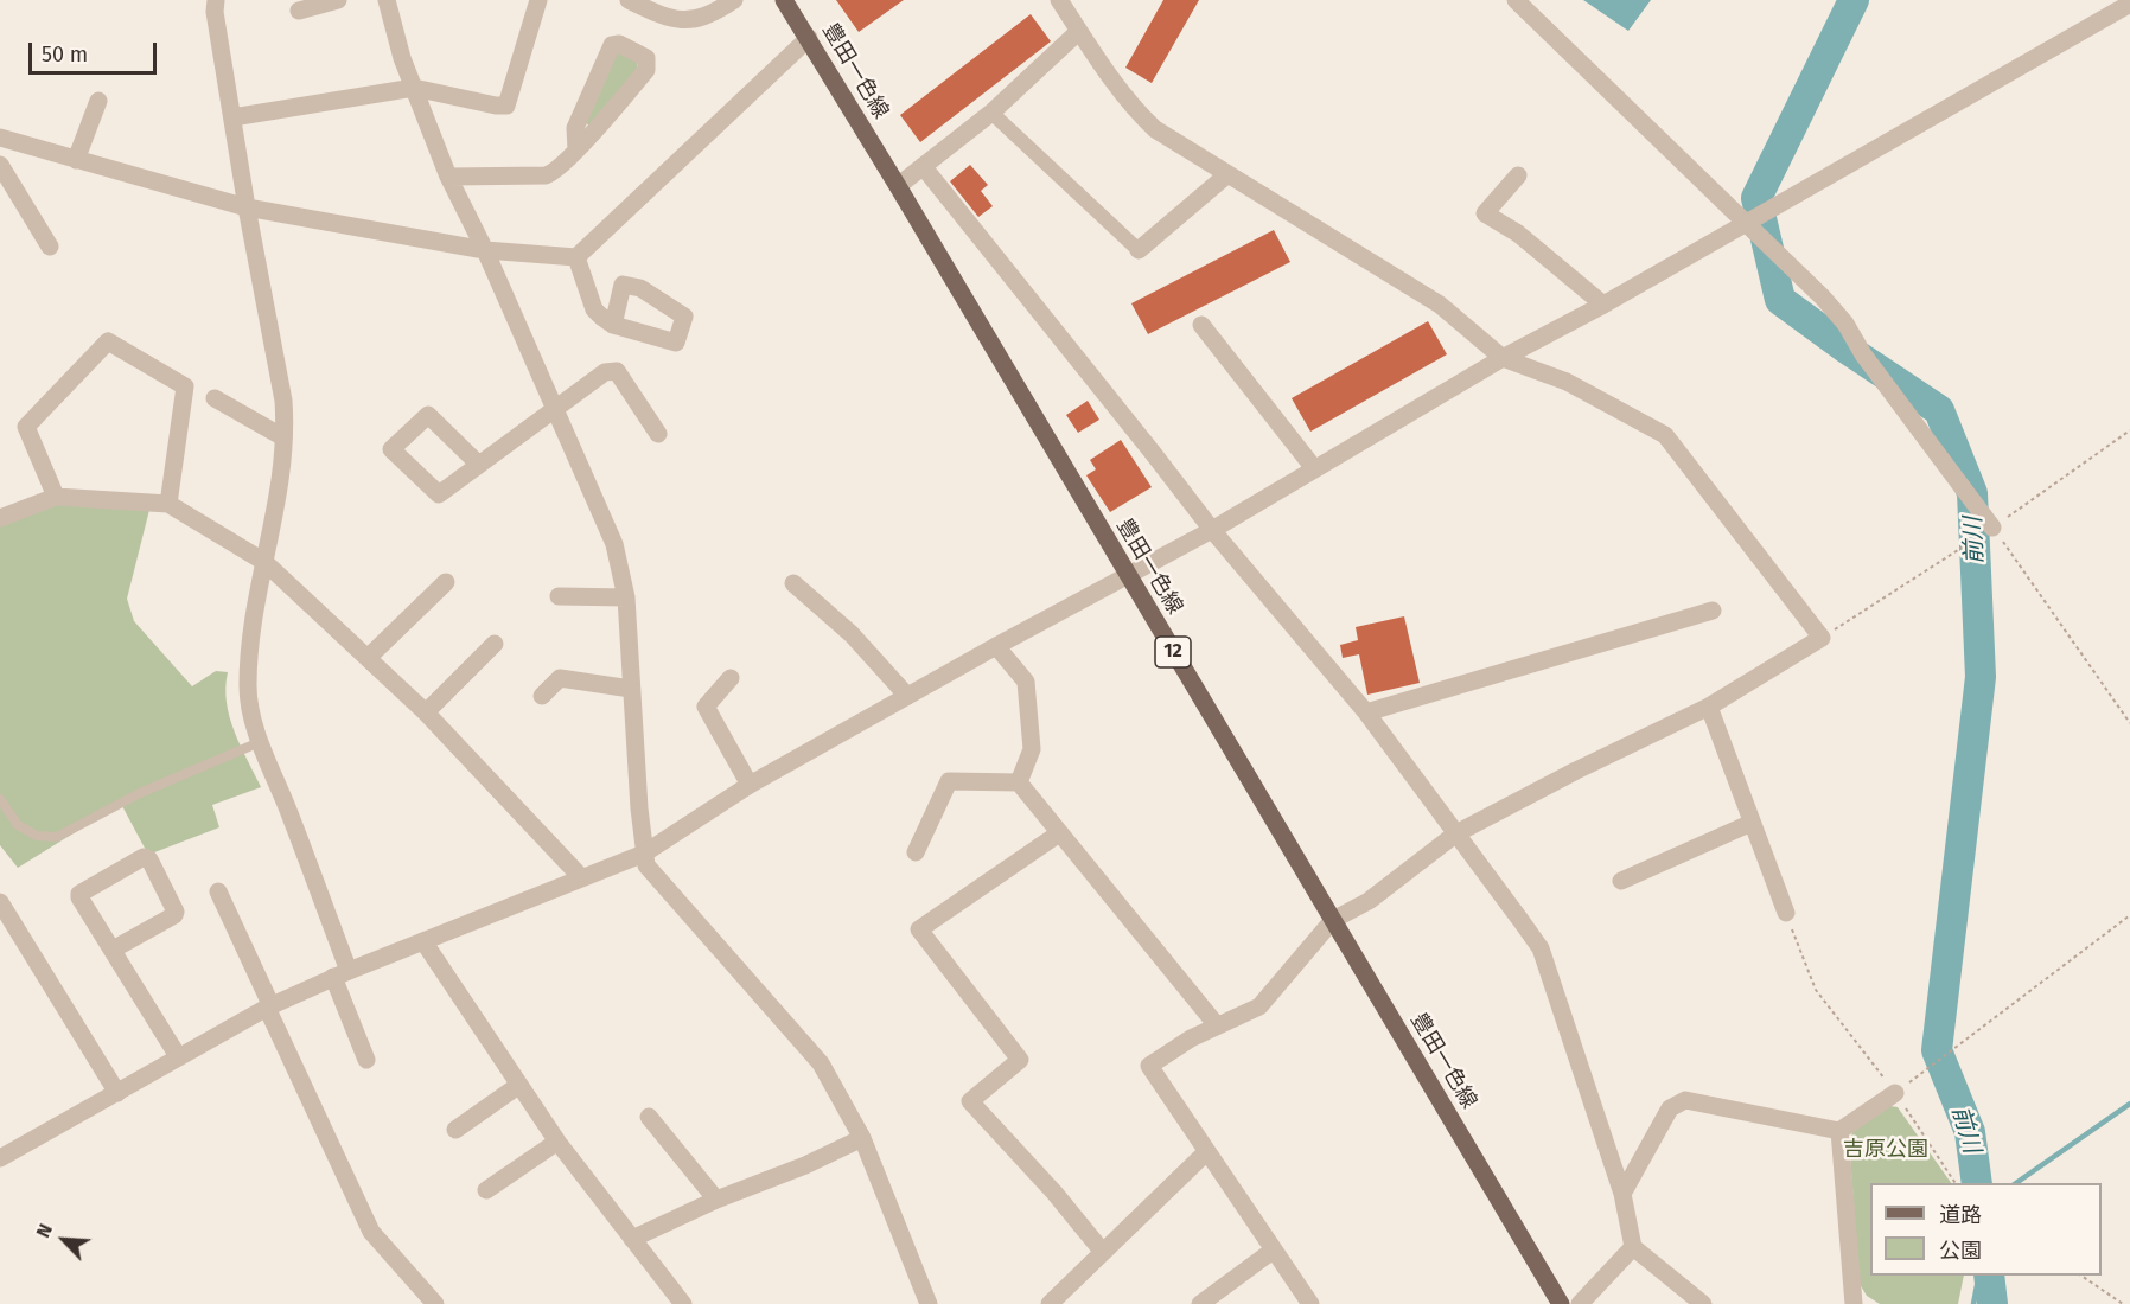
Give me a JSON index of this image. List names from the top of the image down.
{
  "streets": {
    "main road": ["豊田一色線", "12"]
  },
  "water": ["前川"],
  "parks": ["吉原公園"],
  "legend": ["道路", "公園"],
  "scale_bar": "50 m",
  "north": "top left"
}
